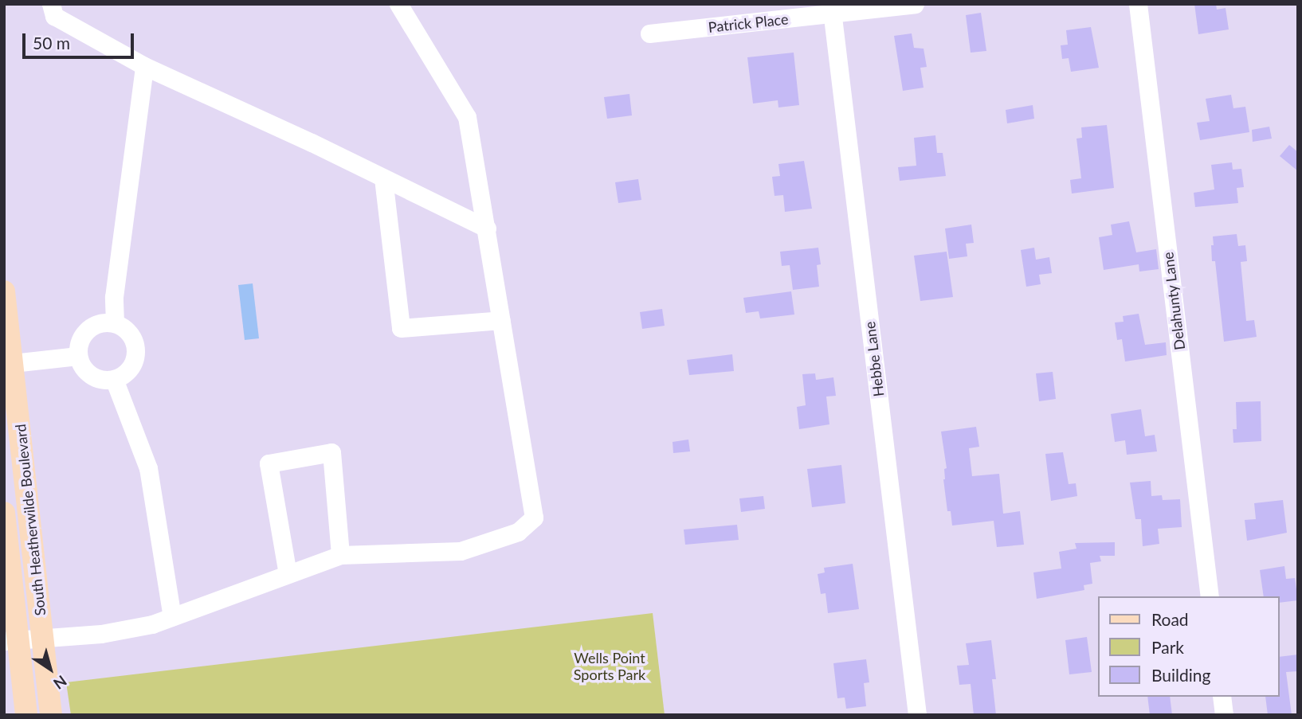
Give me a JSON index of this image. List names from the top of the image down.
{
  "streets": {
    "main road": ["South Heatherwilde Boulevard"],
    "street": ["Patrick Place", "Delahunty Lane", "Hebbe Lane"]
  },
  "crossings": [
    ["Patrick Place", "Hebbe Lane"]
  ],
  "parks": ["Wells Point Sports Park"],
  "legend": ["Road", "Park", "Building"],
  "scale_bar": "50 m",
  "north": "bottom right"
}
